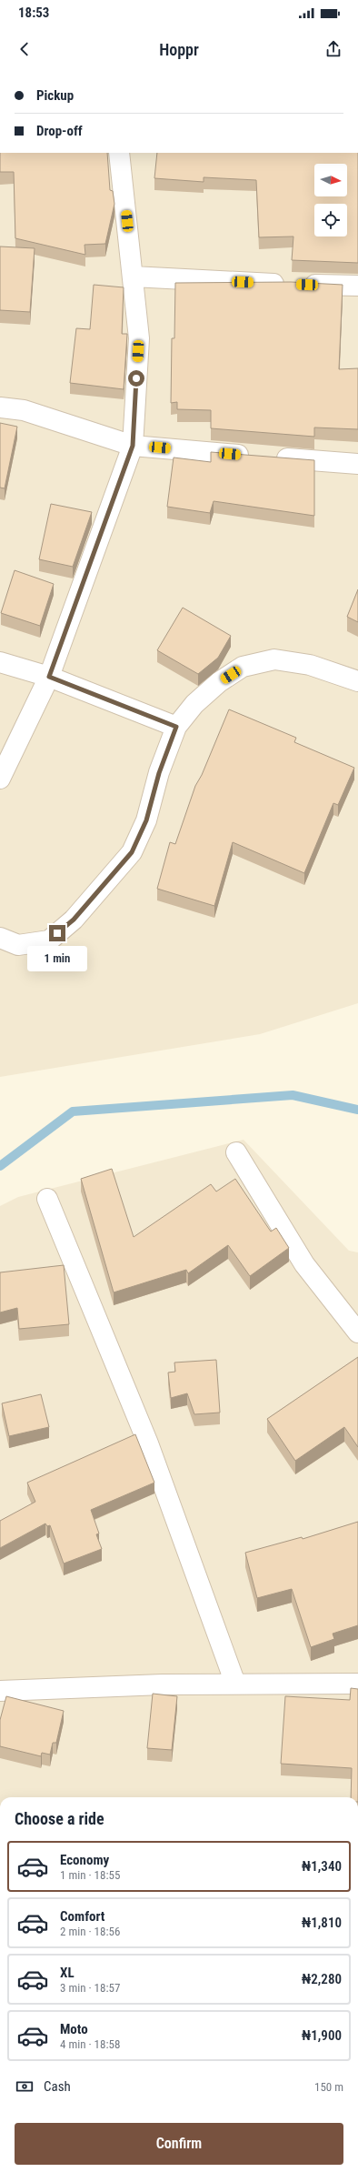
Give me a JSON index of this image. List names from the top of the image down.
{
  "north": "right",
  "page": {
    "status": "18:53",
    "header": "Hoppr",
    "banner": ["Pickup", "Drop-off"],
    "bubble": "1 min",
    "heading": "Choose a ride",
    "list": [
      {
        "name": "Economy",
        "note": "1 min · 18:55",
        "value": "₦1,340"
      },
      {
        "name": "Comfort",
        "note": "2 min · 18:56",
        "value": "₦1,810"
      },
      {
        "name": "XL",
        "note": "3 min · 18:57",
        "value": "₦2,280"
      },
      {
        "name": "Moto",
        "note": "4 min · 18:58",
        "value": "₦1,900"
      }
    ],
    "pay": ["Cash", "150 m"],
    "buttons": "Confirm"
  }
}
